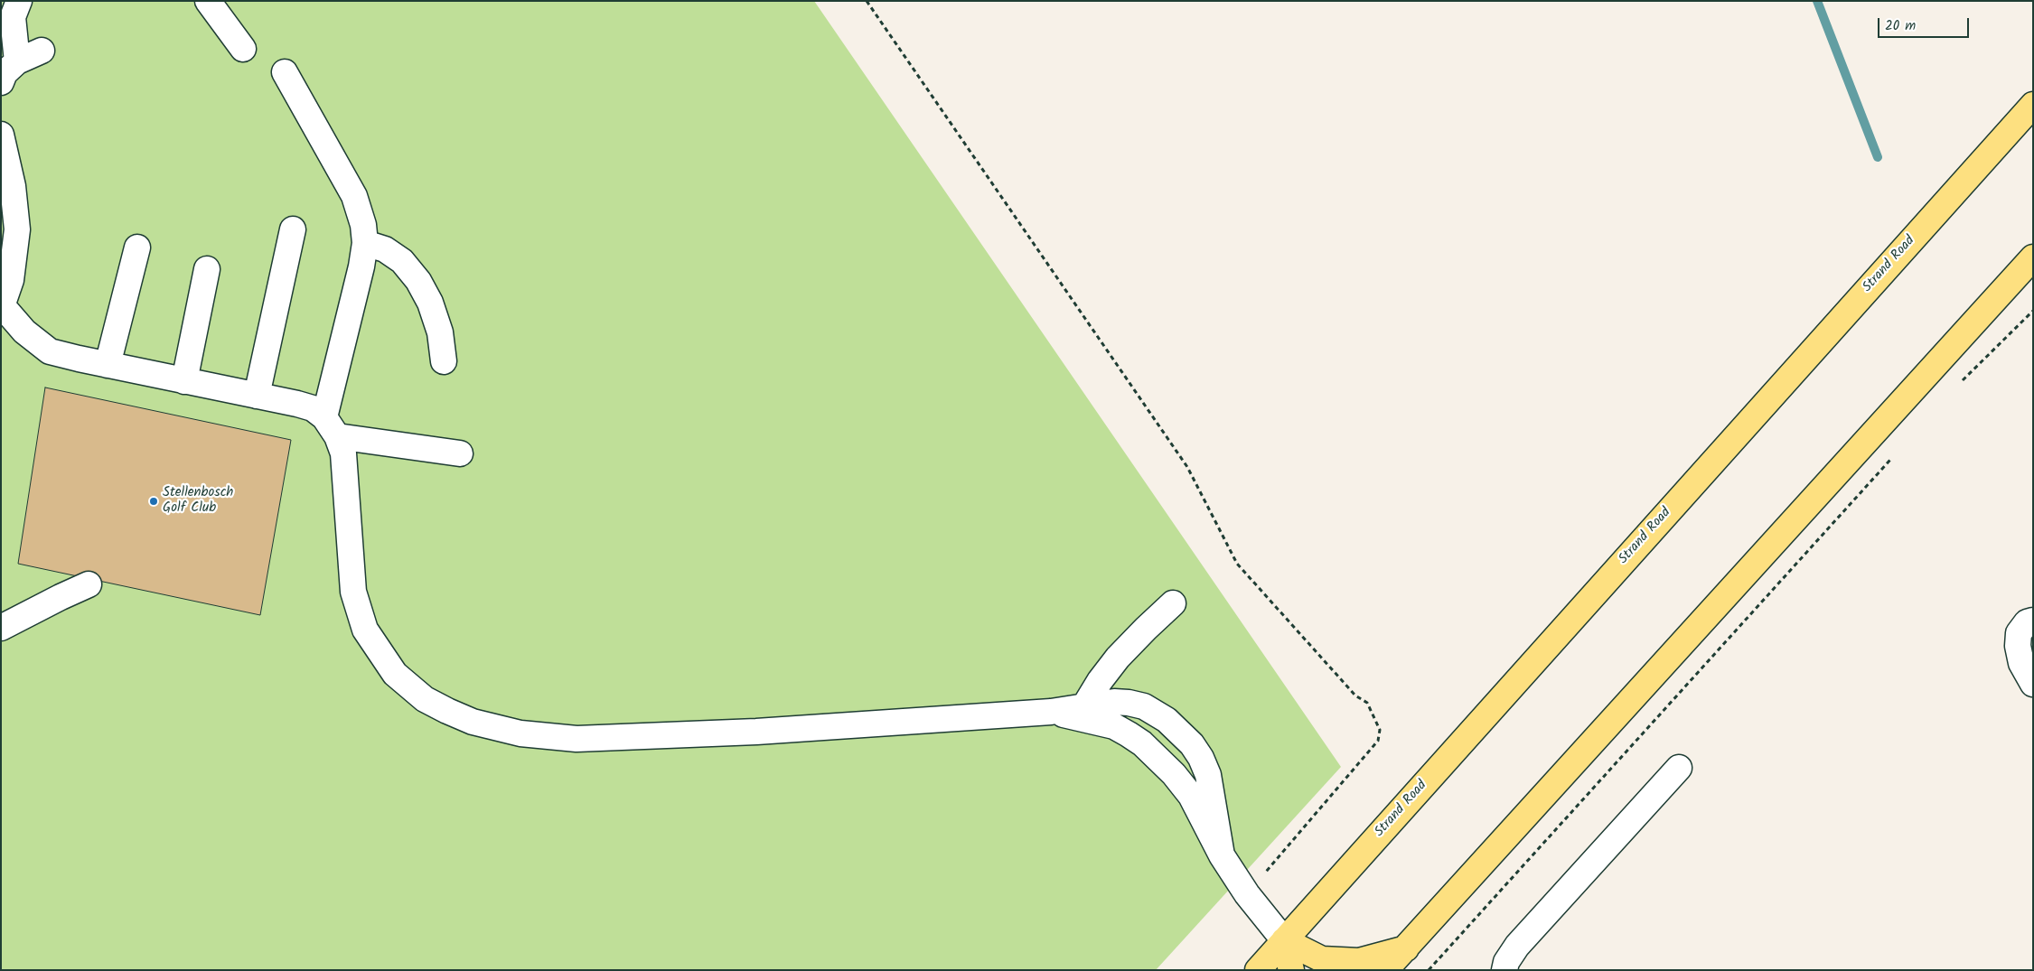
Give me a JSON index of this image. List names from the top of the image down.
{
  "streets": {
    "main road": ["Strand Road"]
  },
  "places": ["Stellenbosch Golf Club"],
  "scale_bar": "20 m"
}
